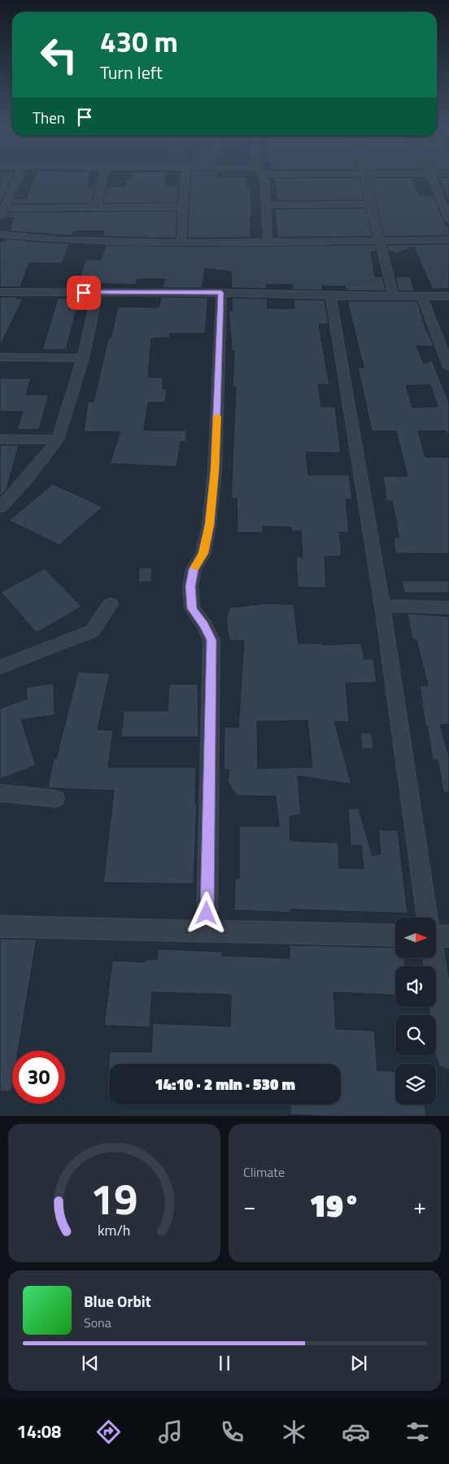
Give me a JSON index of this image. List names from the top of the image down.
{
  "north": "right",
  "page": {
    "turn": ["430 m", "Turn left"],
    "then": "Then",
    "limit": "30",
    "trip": "14:10 · 2 min · 530 m",
    "tile": "Climate",
    "heat": ["−", "19°", "+"],
    "song": ["Blue Orbit", "Sona"],
    "tabs": "14:08",
    "gauge": ["19", "km/h"]
  }
}
